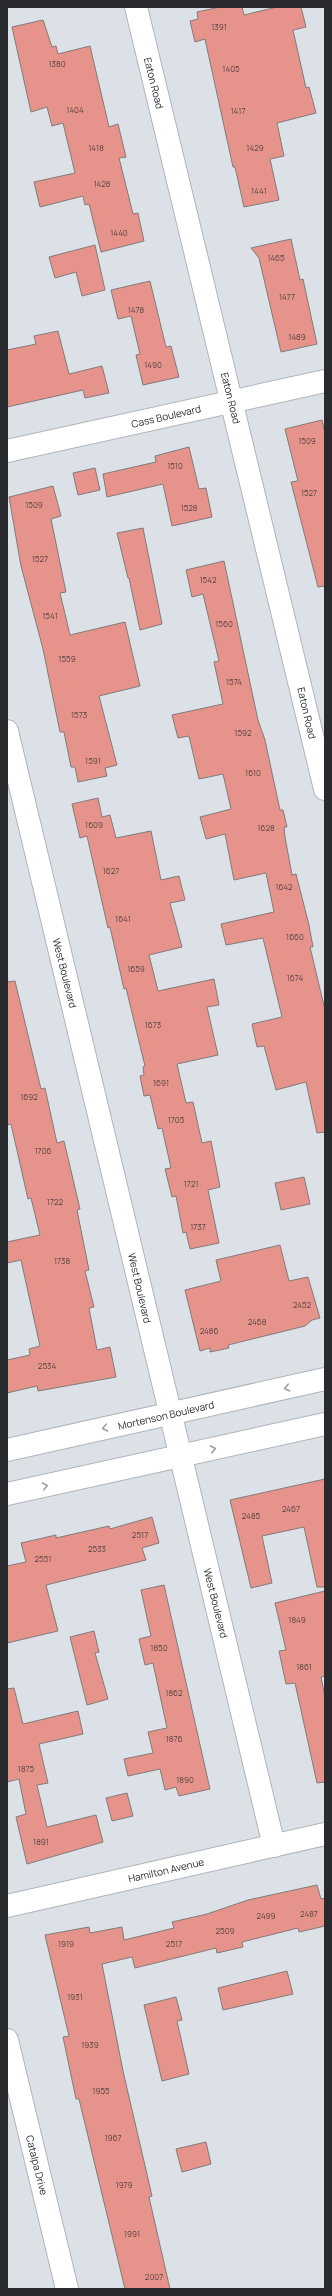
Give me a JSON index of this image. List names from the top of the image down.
{
  "streets": {
    "street": [
      "Eaton Road",
      "Cass Boulevard",
      "West Boulevard",
      "Mortenson Boulevard",
      "Hamilton Avenue",
      "Catalpa Drive"
    ]
  },
  "crossings": [
    ["Eaton Road", "Cass Boulevard"],
    ["West Boulevard", "Mortenson Boulevard"],
    ["West Boulevard", "Hamilton Avenue"]
  ],
  "house_numbers": [
    "1391",
    "1380",
    "1405",
    "1404",
    "1417",
    "1418",
    "1429",
    "1428",
    "1441",
    "1440",
    "1465",
    "1477",
    "1478",
    "1489",
    "1490",
    "1509",
    "1510",
    "1527",
    "1509",
    "1528",
    "1527",
    "1542",
    "1541",
    "1560",
    "1559",
    "1574",
    "1573",
    "1592",
    "1591",
    "1610",
    "1609",
    "1628",
    "1627",
    "1642",
    "1641",
    "1660",
    "1659",
    "1674",
    "1673",
    "1691",
    "1692",
    "1705",
    "1706",
    "1721",
    "1722",
    "1737",
    "1738",
    "2452",
    "2468",
    "2486",
    "2534",
    "2467",
    "2485",
    "2517",
    "2533",
    "2551",
    "1849",
    "1850",
    "1861",
    "1862",
    "1876",
    "1875",
    "1890",
    "1891",
    "2487",
    "2499",
    "2509",
    "1919",
    "2517",
    "1931",
    "1939",
    "1955",
    "1967",
    "1979",
    "1991",
    "2007"
  ]
}
